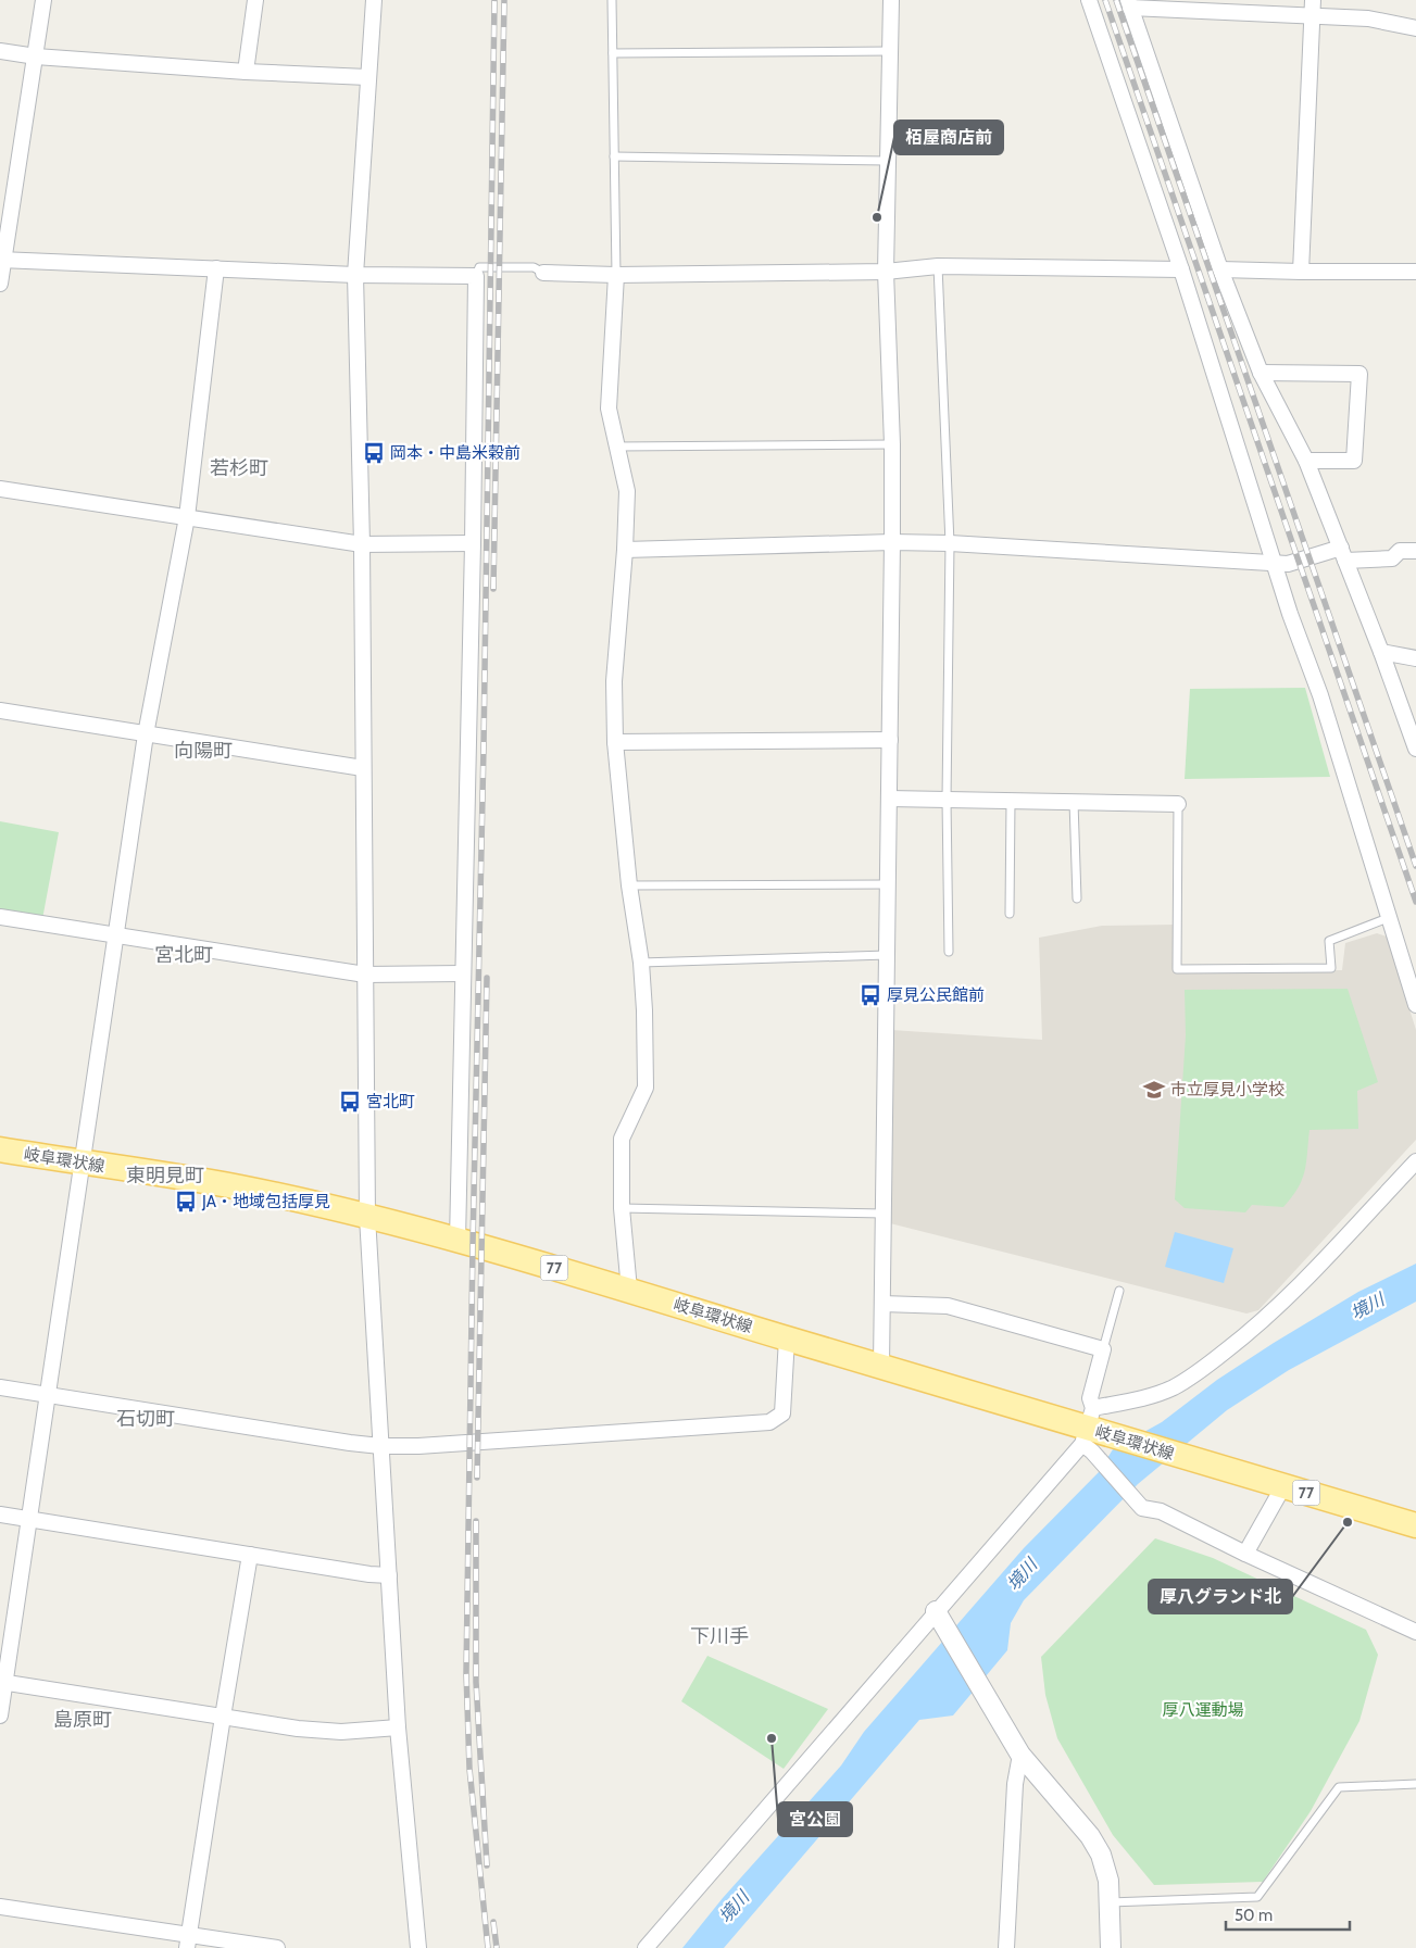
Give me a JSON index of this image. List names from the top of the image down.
{
  "streets": {
    "main road": ["岐阜環状線", "77"]
  },
  "districts": [
    "若杉町",
    "向陽町",
    "宮北町",
    "東明見町",
    "石切町",
    "下川手",
    "島原町"
  ],
  "water": ["境川"],
  "parks": ["厚八運動場"],
  "places": {
    "other": ["栢屋商店前", "厚八グランド北", "宮公園"],
    "bus stop": [
      "岡本・中島米穀前",
      "厚見公民館前",
      "宮北町",
      "JA・地域包括厚見"
    ],
    "school or university": ["市立厚見小学校"]
  },
  "scale_bar": "50 m"
}
